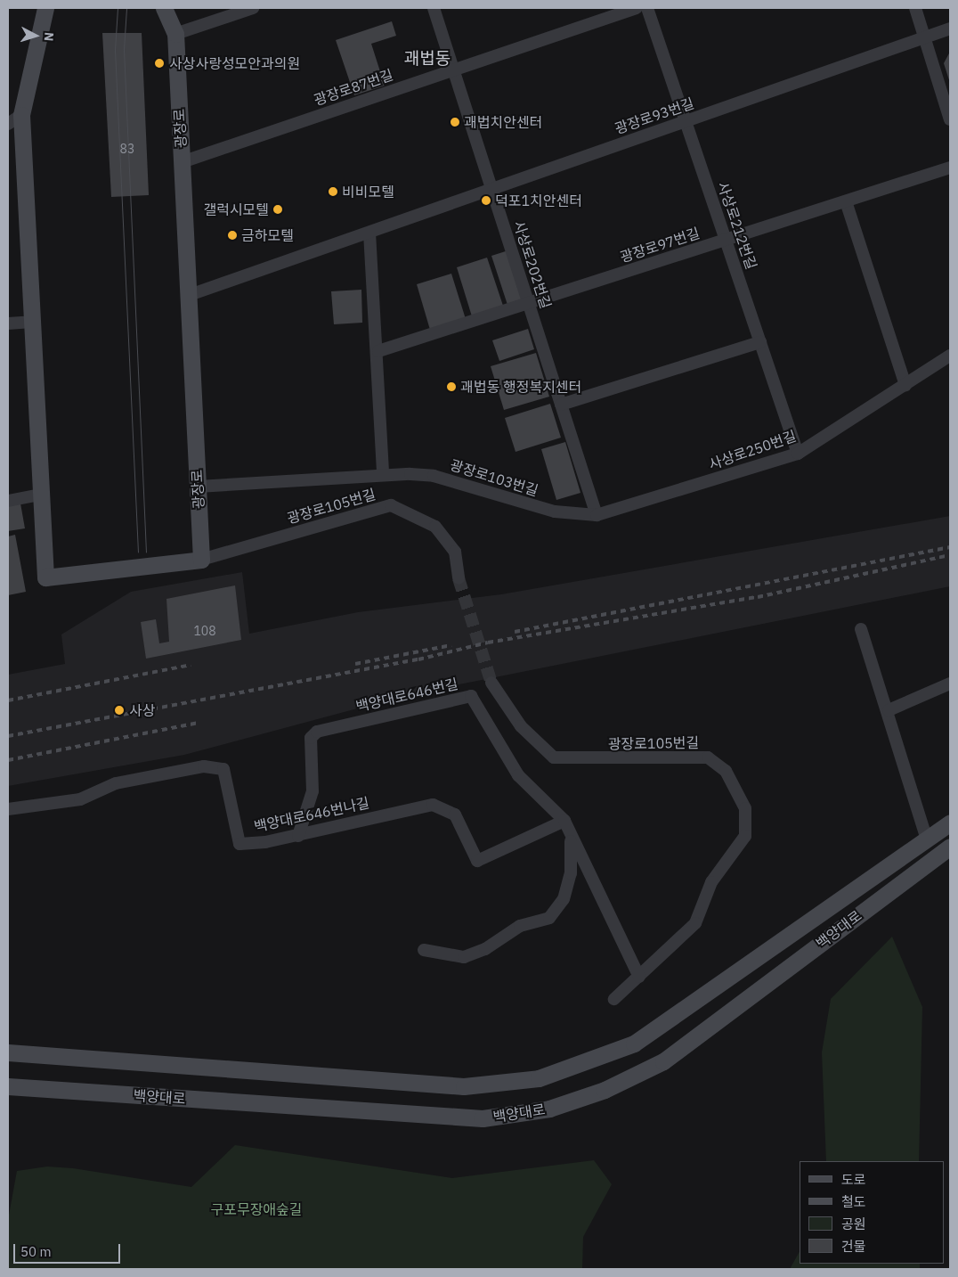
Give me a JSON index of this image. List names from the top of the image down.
{
  "streets": {
    "main road": ["광장로", "백양대로"],
    "street": [
      "광장로87번길",
      "광장로93번길",
      "사상로212번길",
      "광장로97번길",
      "사상로202번길",
      "사상로250번길",
      "광장로103번길",
      "광장로105번길",
      "백양대로646번길",
      "백양대로646번나길"
    ]
  },
  "crossings": [
    ["광장로87번길", "광장로"],
    ["광장로87번길", "사상로202번길"],
    ["광장로93번길", "광장로"],
    ["광장로93번길", "사상로212번길"],
    ["광장로93번길", "사상로202번길"],
    ["광장로", "광장로103번길"],
    ["광장로", "광장로105번길"],
    ["사상로212번길", "광장로97번길"],
    ["사상로212번길", "사상로250번길"],
    ["광장로97번길", "사상로202번길"],
    ["사상로202번길", "사상로250번길"],
    ["사상로202번길", "광장로103번길"],
    ["사상로250번길", "광장로103번길"],
    ["광장로105번길", "백양대로646번길"],
    ["백양대로646번길", "백양대로646번나길"]
  ],
  "districts": ["괘법동"],
  "parks": ["구포무장애숲길"],
  "places": [
    "사상사랑성모안과의원",
    "괘법치안센터",
    "비비모텔",
    "덕포1치안센터",
    "갤럭시모텔",
    "금하모텔",
    "괘법동 행정복지센터",
    "사상"
  ],
  "house_numbers": ["83", "108"],
  "legend": [
    "도로",
    "철도",
    "공원",
    "건물"
  ],
  "scale_bar": "50 m",
  "north": "right"
}
